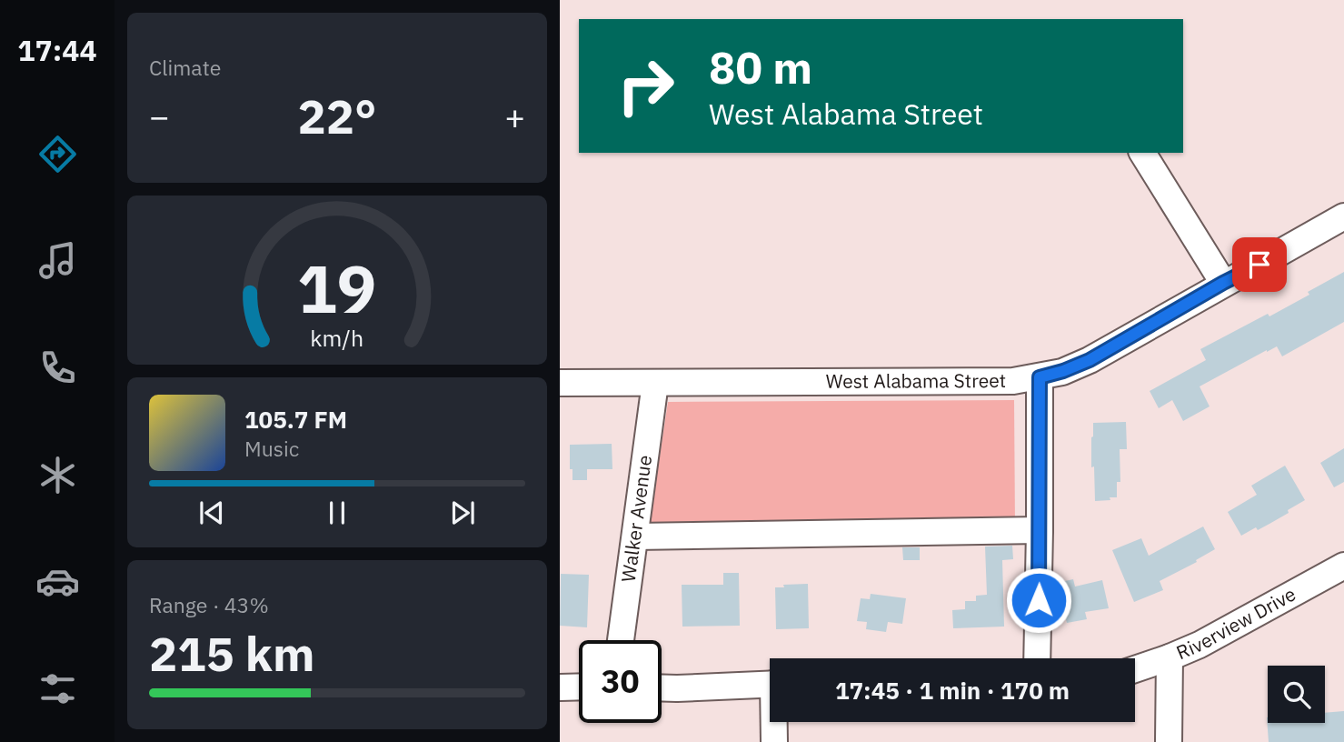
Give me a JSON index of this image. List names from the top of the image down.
{
  "streets": {
    "street": ["West Alabama Street", "Walker Avenue", "Riverview Drive"]
  },
  "crossings": [
    ["West Alabama Street", "Walker Avenue"]
  ],
  "page": {
    "tabs": "17:44",
    "tile": [
      "Climate",
      ["Range · 43%", "215 km"]
    ],
    "turn": ["80 m", "West Alabama Street"],
    "heat": ["−", "22°", "+"],
    "song": ["105.7 FM", "Music"],
    "limit": "30",
    "trip": "17:45 · 1 min · 170 m",
    "gauge": ["19", "km/h"]
  }
}
